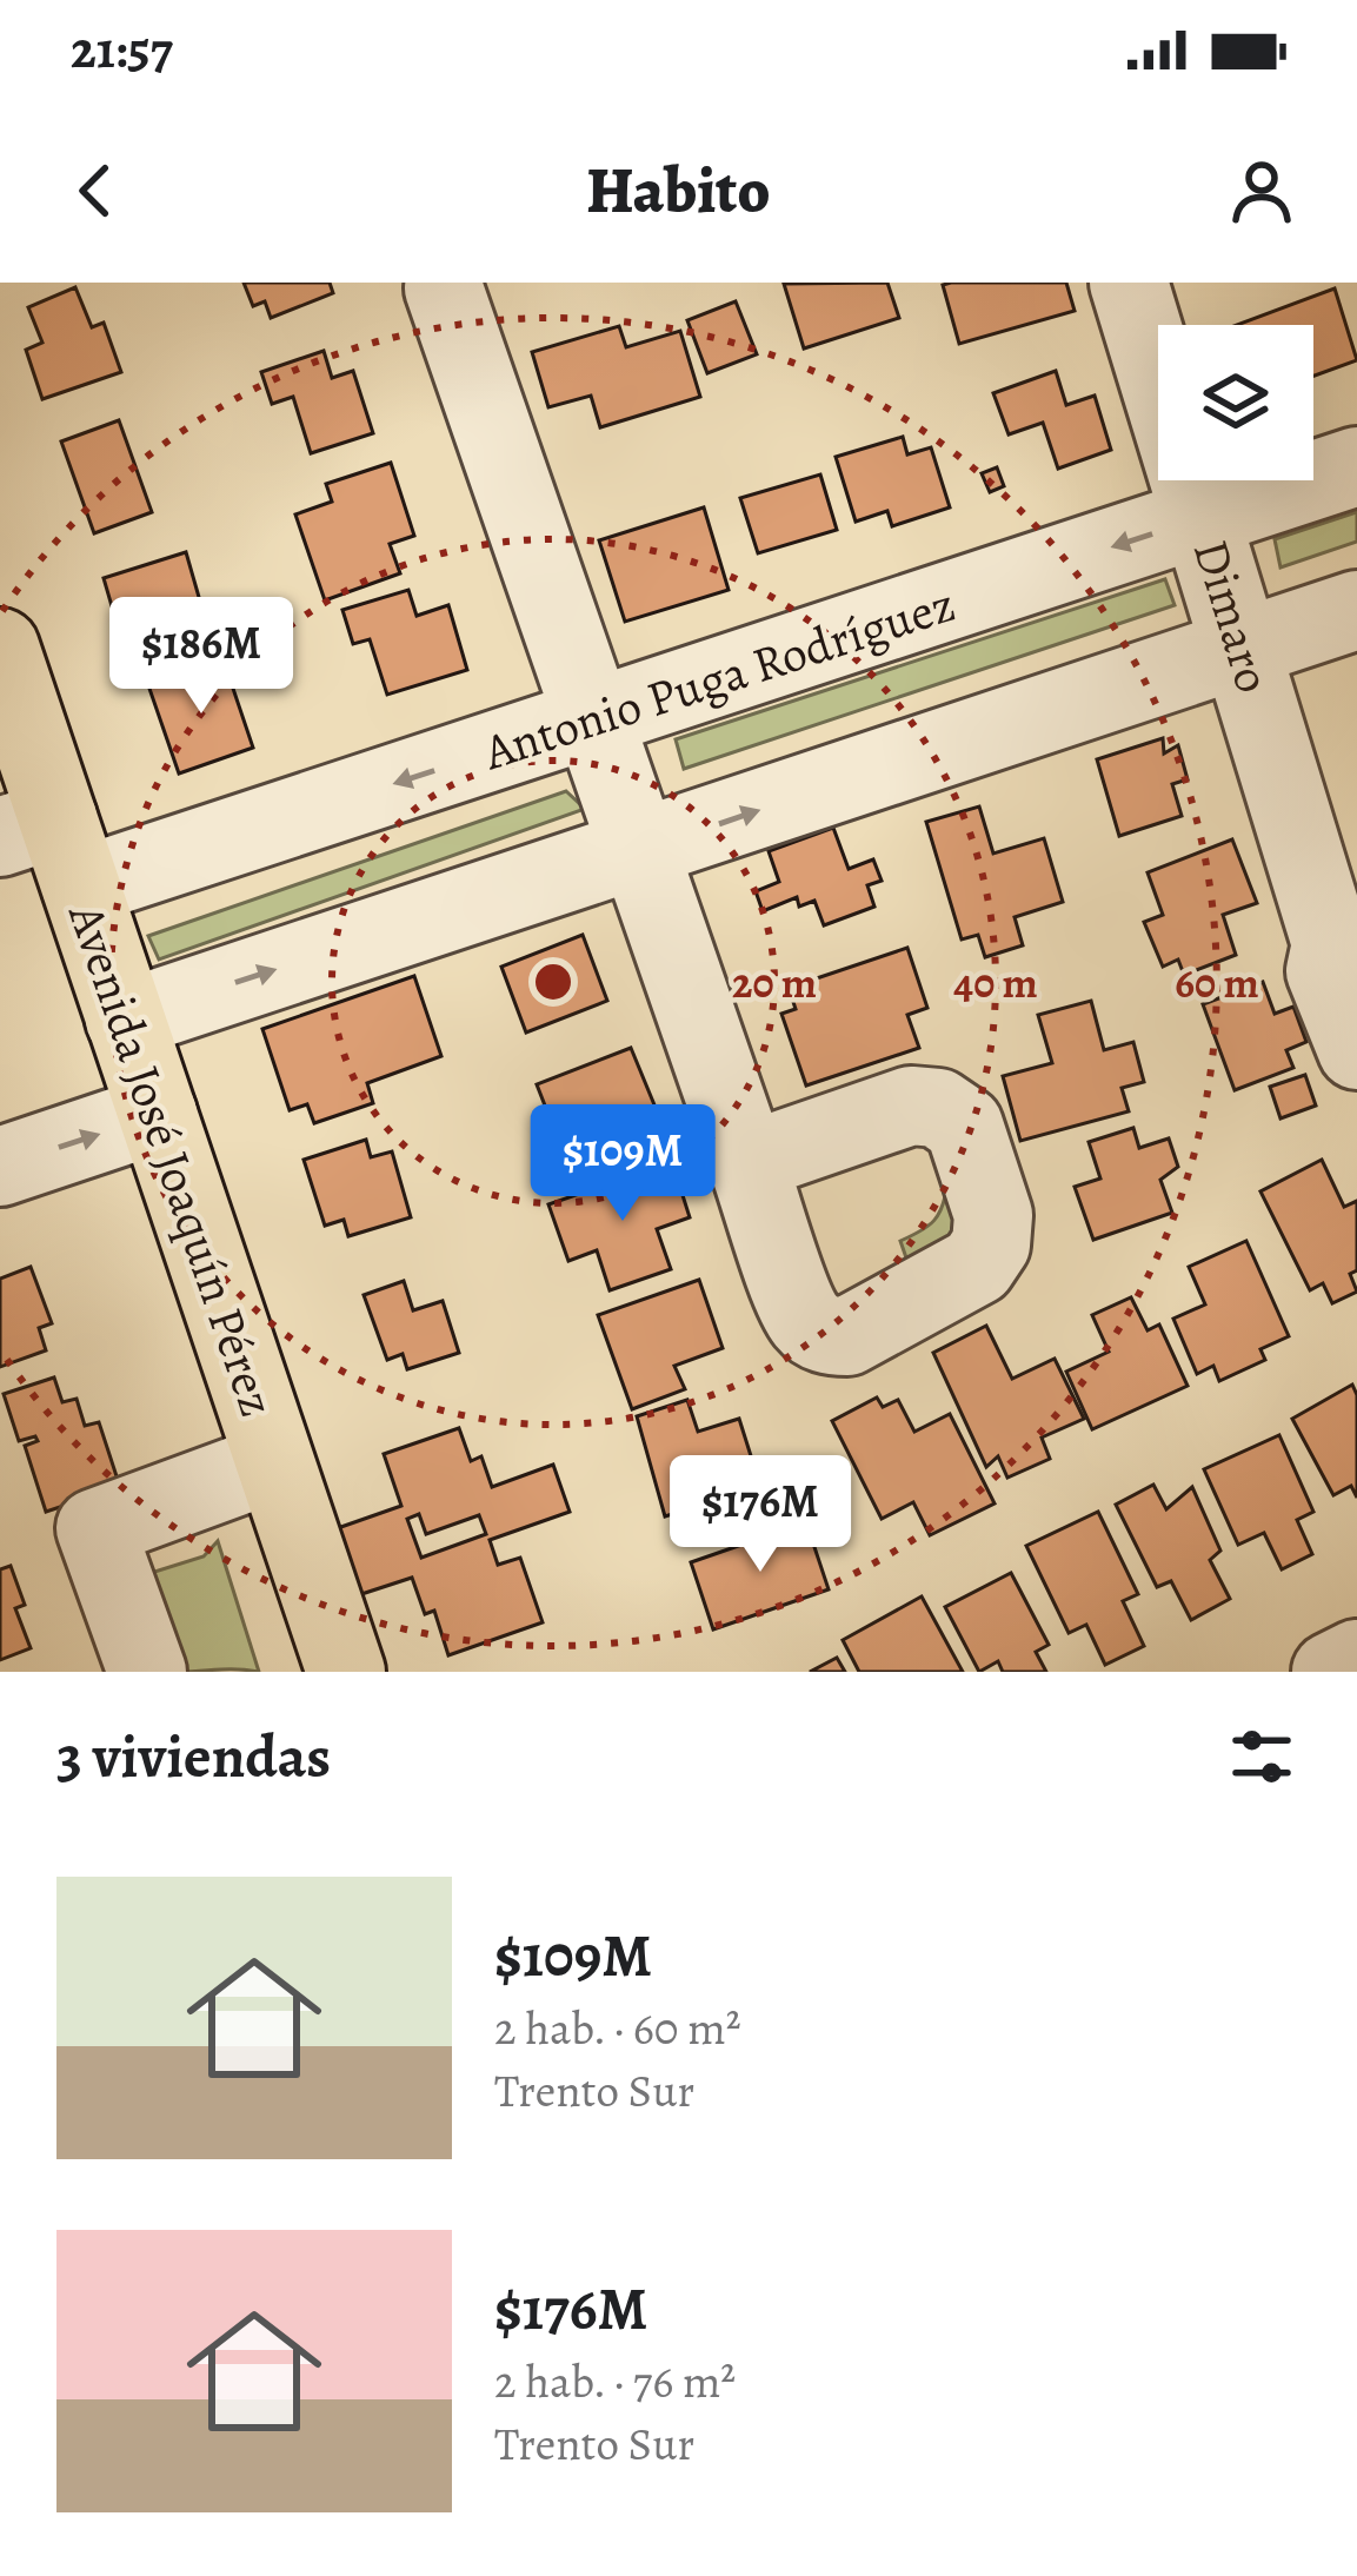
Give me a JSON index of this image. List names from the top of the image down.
{
  "streets": {
    "main road": ["Avenida José Joaquín Pérez"],
    "street": ["Dimaro", "Antonio Puga Rodríguez"]
  },
  "crossings": [
    ["Dimaro", "Antonio Puga Rodríguez"],
    ["Antonio Puga Rodríguez", "Avenida José Joaquín Pérez"]
  ],
  "page": {
    "status": "21:57",
    "header": "Habito",
    "price": ["$186M", "$109M", "$176M"],
    "heading": "3 viviendas",
    "list": [
      {
        "name": "$109M",
        "note": "2 hab. · 60 m² · Trento Sur"
      },
      {
        "name": "$176M",
        "note": "2 hab. · 76 m² · Trento Sur"
      }
    ]
  },
  "rings": ["20 m", "40 m", "60 m"]
}
